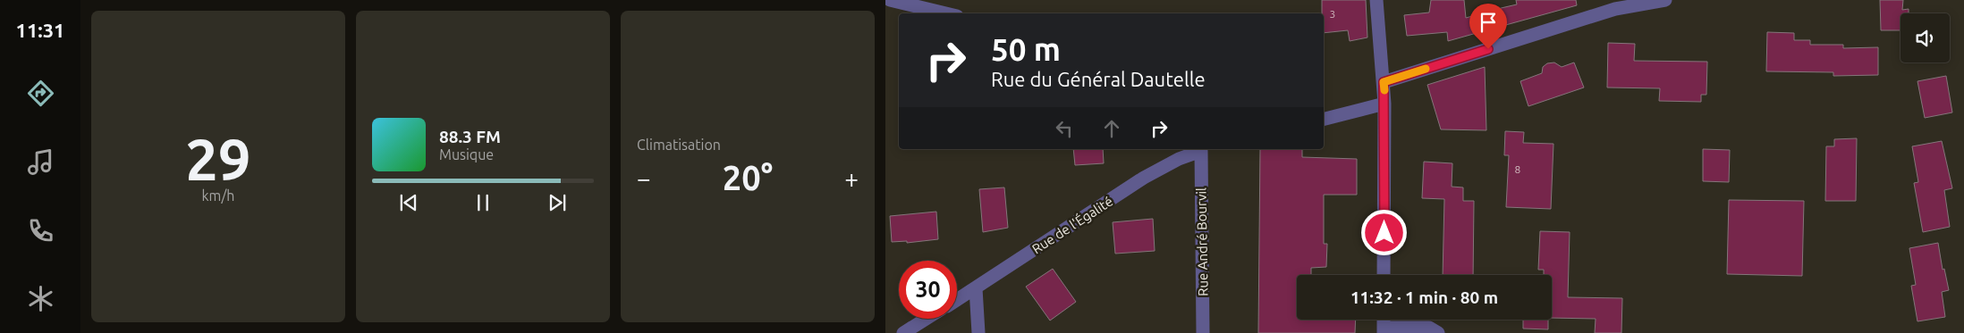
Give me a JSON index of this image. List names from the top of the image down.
{
  "streets": {
    "street": ["Rue de l'Égalité", "Rue André Bourvil"]
  },
  "crossings": [
    ["Rue de l'Égalité", "Rue André Bourvil"]
  ],
  "house_numbers": ["3", "8"],
  "page": {
    "tabs": "11:31",
    "tile": [
      ["29", "km/h"],
      "Climatisation"
    ],
    "turn": ["50 m", "Rue du Général Dautelle"],
    "song": ["88.3 FM", "Musique"],
    "heat": ["−", "20°", "+"],
    "limit": "30",
    "trip": "11:32 · 1 min · 80 m"
  }
}
